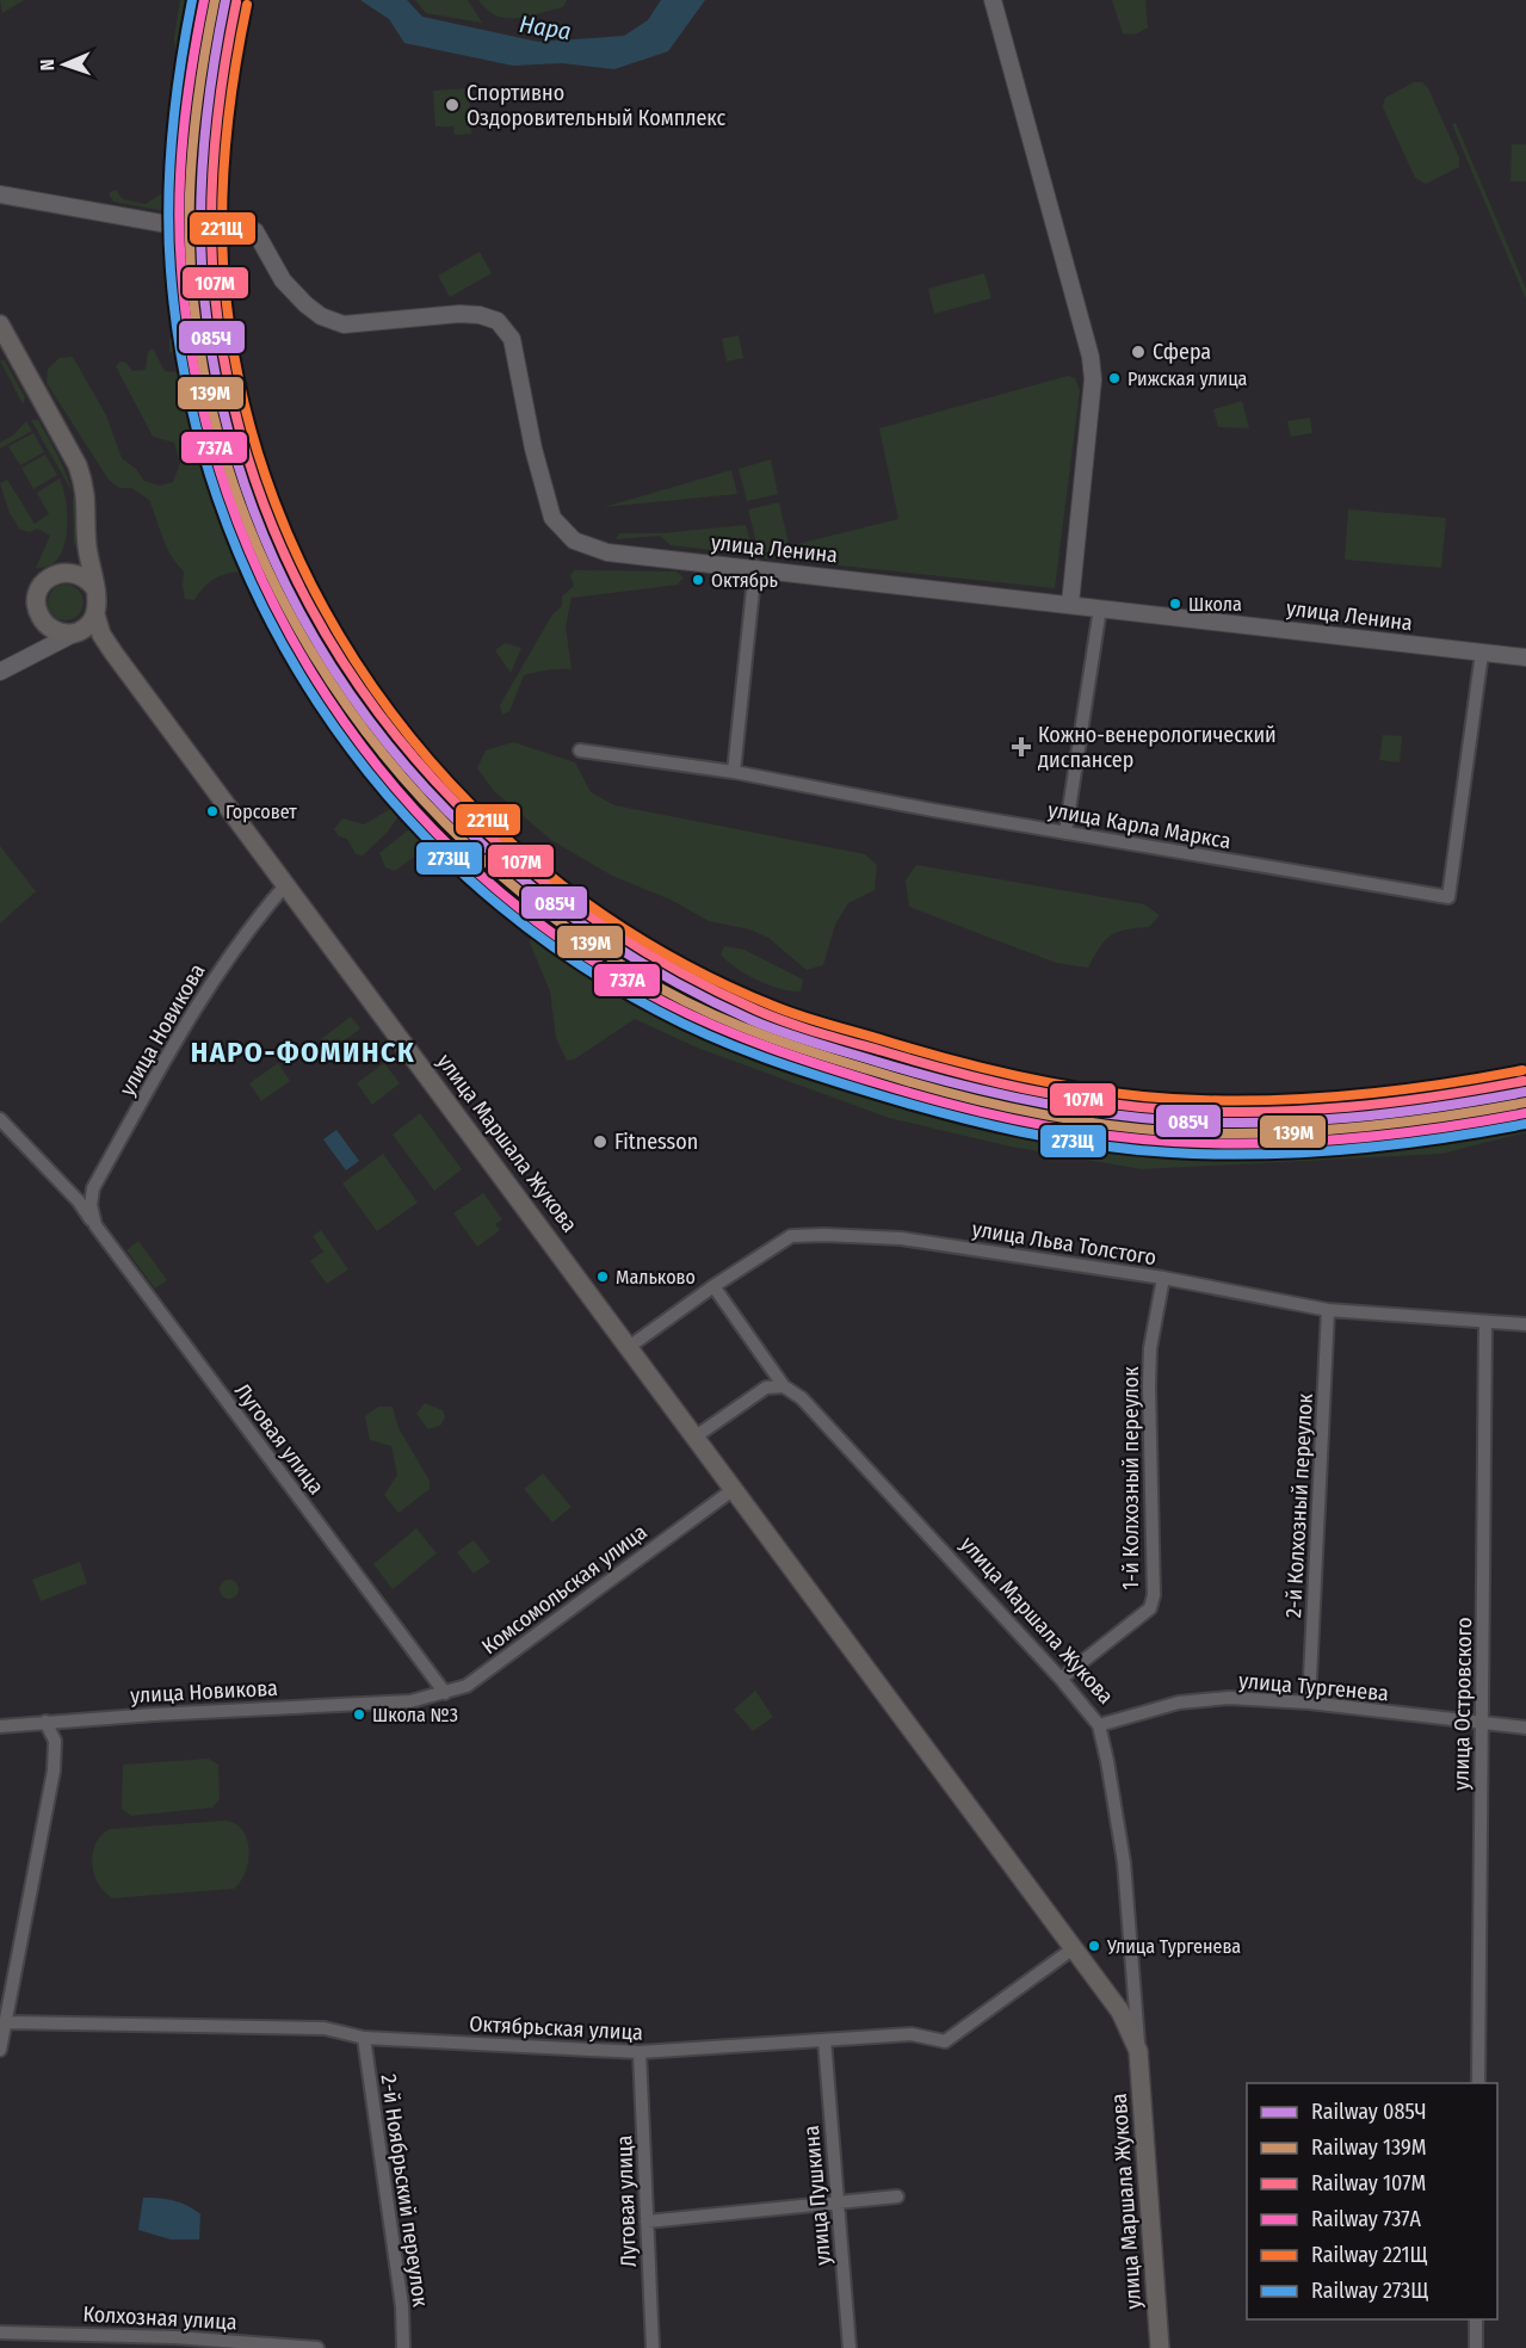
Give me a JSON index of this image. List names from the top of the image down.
{
  "streets": {
    "main road": ["улица Маршала Жукова"],
    "street": [
      "улица Ленина",
      "улица Карла Маркса",
      "улица Новикова",
      "улица Льва Толстого",
      "Луговая улица",
      "1-й Колхозный переулок",
      "2-й Колхозный переулок",
      "Комсомольская улица",
      "улица Тургенева",
      "улица Островского",
      "Октябрьская улица",
      "2-й Ноябрьский переулок",
      "улица Пушкина",
      "Колхозная улица"
    ]
  },
  "crossings": [
    ["улица Ленина", "улица Карла Маркса"],
    ["улица Новикова", "улица Маршала Жукова"],
    ["улица Новикова", "Луговая улица"],
    ["улица Новикова", "Комсомольская улица"],
    ["улица Маршала Жукова", "улица Льва Толстого"],
    ["улица Маршала Жукова", "1-й Колхозный переулок"],
    ["улица Маршала Жукова", "Комсомольская улица"],
    ["улица Маршала Жукова", "улица Тургенева"],
    ["улица Маршала Жукова", "Октябрьская улица"],
    ["улица Льва Толстого", "1-й Колхозный переулок"],
    ["улица Льва Толстого", "2-й Колхозный переулок"],
    ["улица Льва Толстого", "улица Островского"],
    ["Луговая улица", "Комсомольская улица"],
    ["Луговая улица", "Октябрьская улица"],
    ["2-й Колхозный переулок", "улица Тургенева"],
    ["улица Тургенева", "улица Островского"],
    ["Октябрьская улица", "2-й Ноябрьский переулок"],
    ["Октябрьская улица", "улица Пушкина"]
  ],
  "districts": ["НАРО-ФОМИНСК"],
  "water": ["Нара"],
  "places": {
    "other": [
      "Спортивно Оздоровительный Комплекс",
      "Сфера",
      "Рижская улица",
      "Октябрь",
      "Школа",
      "Горсовет",
      "Fitnesson",
      "Мальково",
      "Школа №3",
      "Улица Тургенева"
    ],
    "health": ["Кожно-венерологический диспансер"]
  },
  "lines": [
    "rail line 085Ч",
    "rail line 139М",
    "rail line 737А",
    "rail line 273Щ",
    "rail line 107М",
    "rail line 221Щ"
  ],
  "legend": [
    "Railway 085Ч",
    "Railway 139М",
    "Railway 107М",
    "Railway 737А",
    "Railway 221Щ",
    "Railway 273Щ"
  ],
  "north": "left"
}
